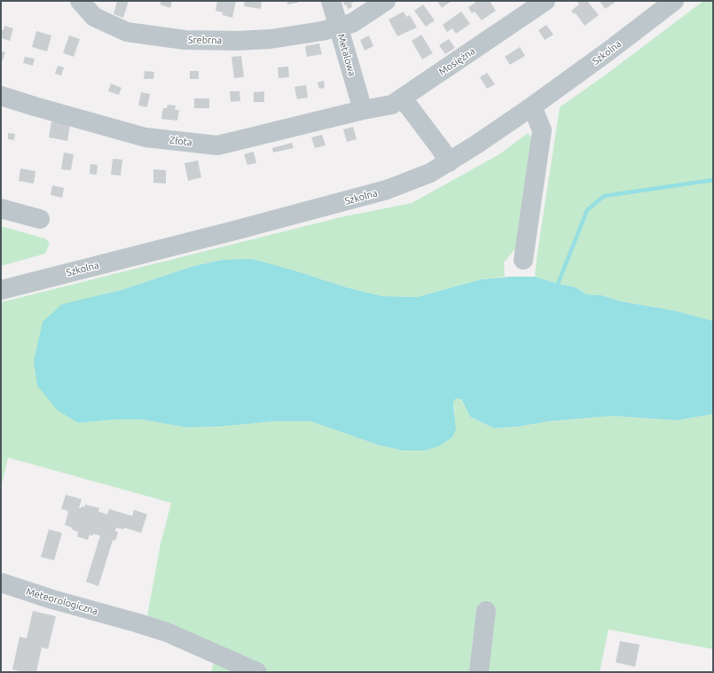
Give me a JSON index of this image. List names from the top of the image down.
{
  "streets": {
    "street": [
      "Srebrna",
      "Szkolna",
      "Metalowa",
      "Mosiężna",
      "Złota",
      "Meteorologiczna"
    ]
  },
  "crossings": [
    ["Srebrna", "Metalowa"],
    ["Metalowa", "Mosiężna"],
    ["Metalowa", "Złota"],
    ["Mosiężna", "Złota"]
  ]
}
